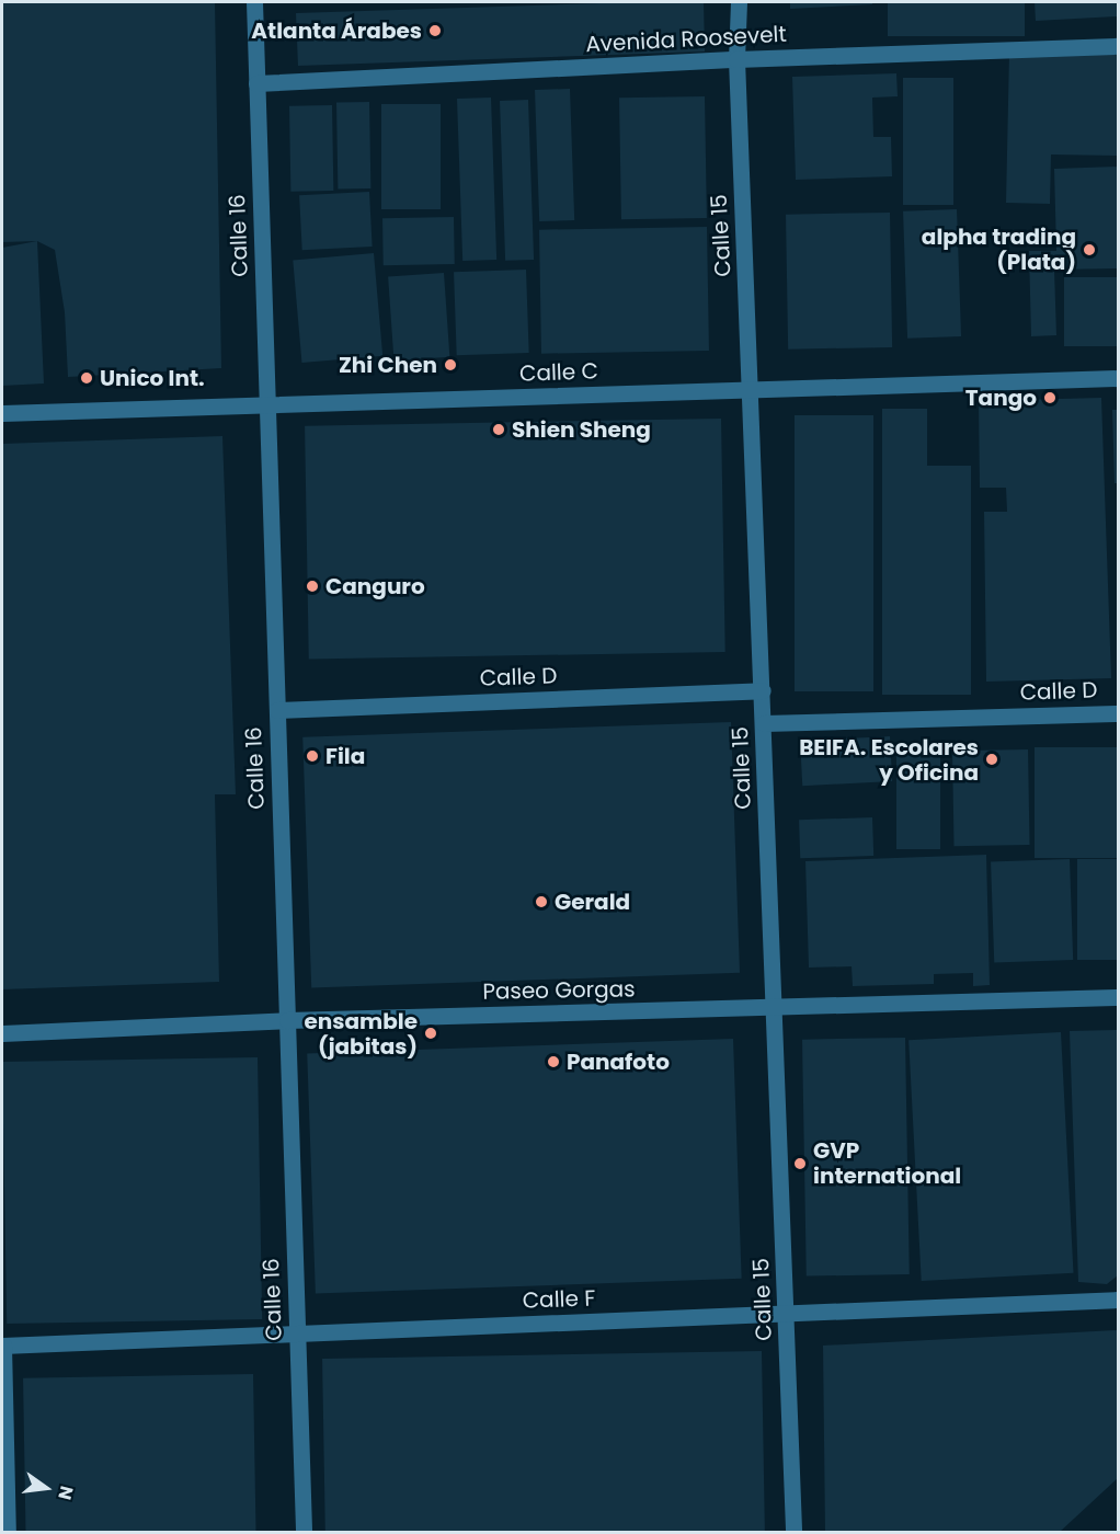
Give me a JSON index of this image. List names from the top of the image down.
{
  "streets": {
    "street": [
      "Avenida Roosevelt",
      "Calle 16",
      "Calle 15",
      "Calle C",
      "Calle D",
      "Paseo Gorgas",
      "Calle F"
    ]
  },
  "crossings": [
    ["Avenida Roosevelt", "Calle 16"],
    ["Avenida Roosevelt", "Calle 15"],
    ["Calle 16", "Calle C"],
    ["Calle 16", "Calle D"],
    ["Calle 16", "Paseo Gorgas"],
    ["Calle 16", "Calle F"],
    ["Calle 15", "Calle C"],
    ["Calle 15", "Calle D"],
    ["Calle 15", "Paseo Gorgas"],
    ["Calle 15", "Calle F"]
  ],
  "places": [
    "Atlanta Árabes",
    "alpha trading (Plata)",
    "Zhi Chen",
    "Unico Int.",
    "Tango",
    "Shien Sheng",
    "Canguro",
    "Fila",
    "BEIFA. Escolares y Oficina",
    "Gerald",
    "ensamble (jabitas)",
    "Panafoto",
    "GVP international"
  ],
  "north": "right"
}
